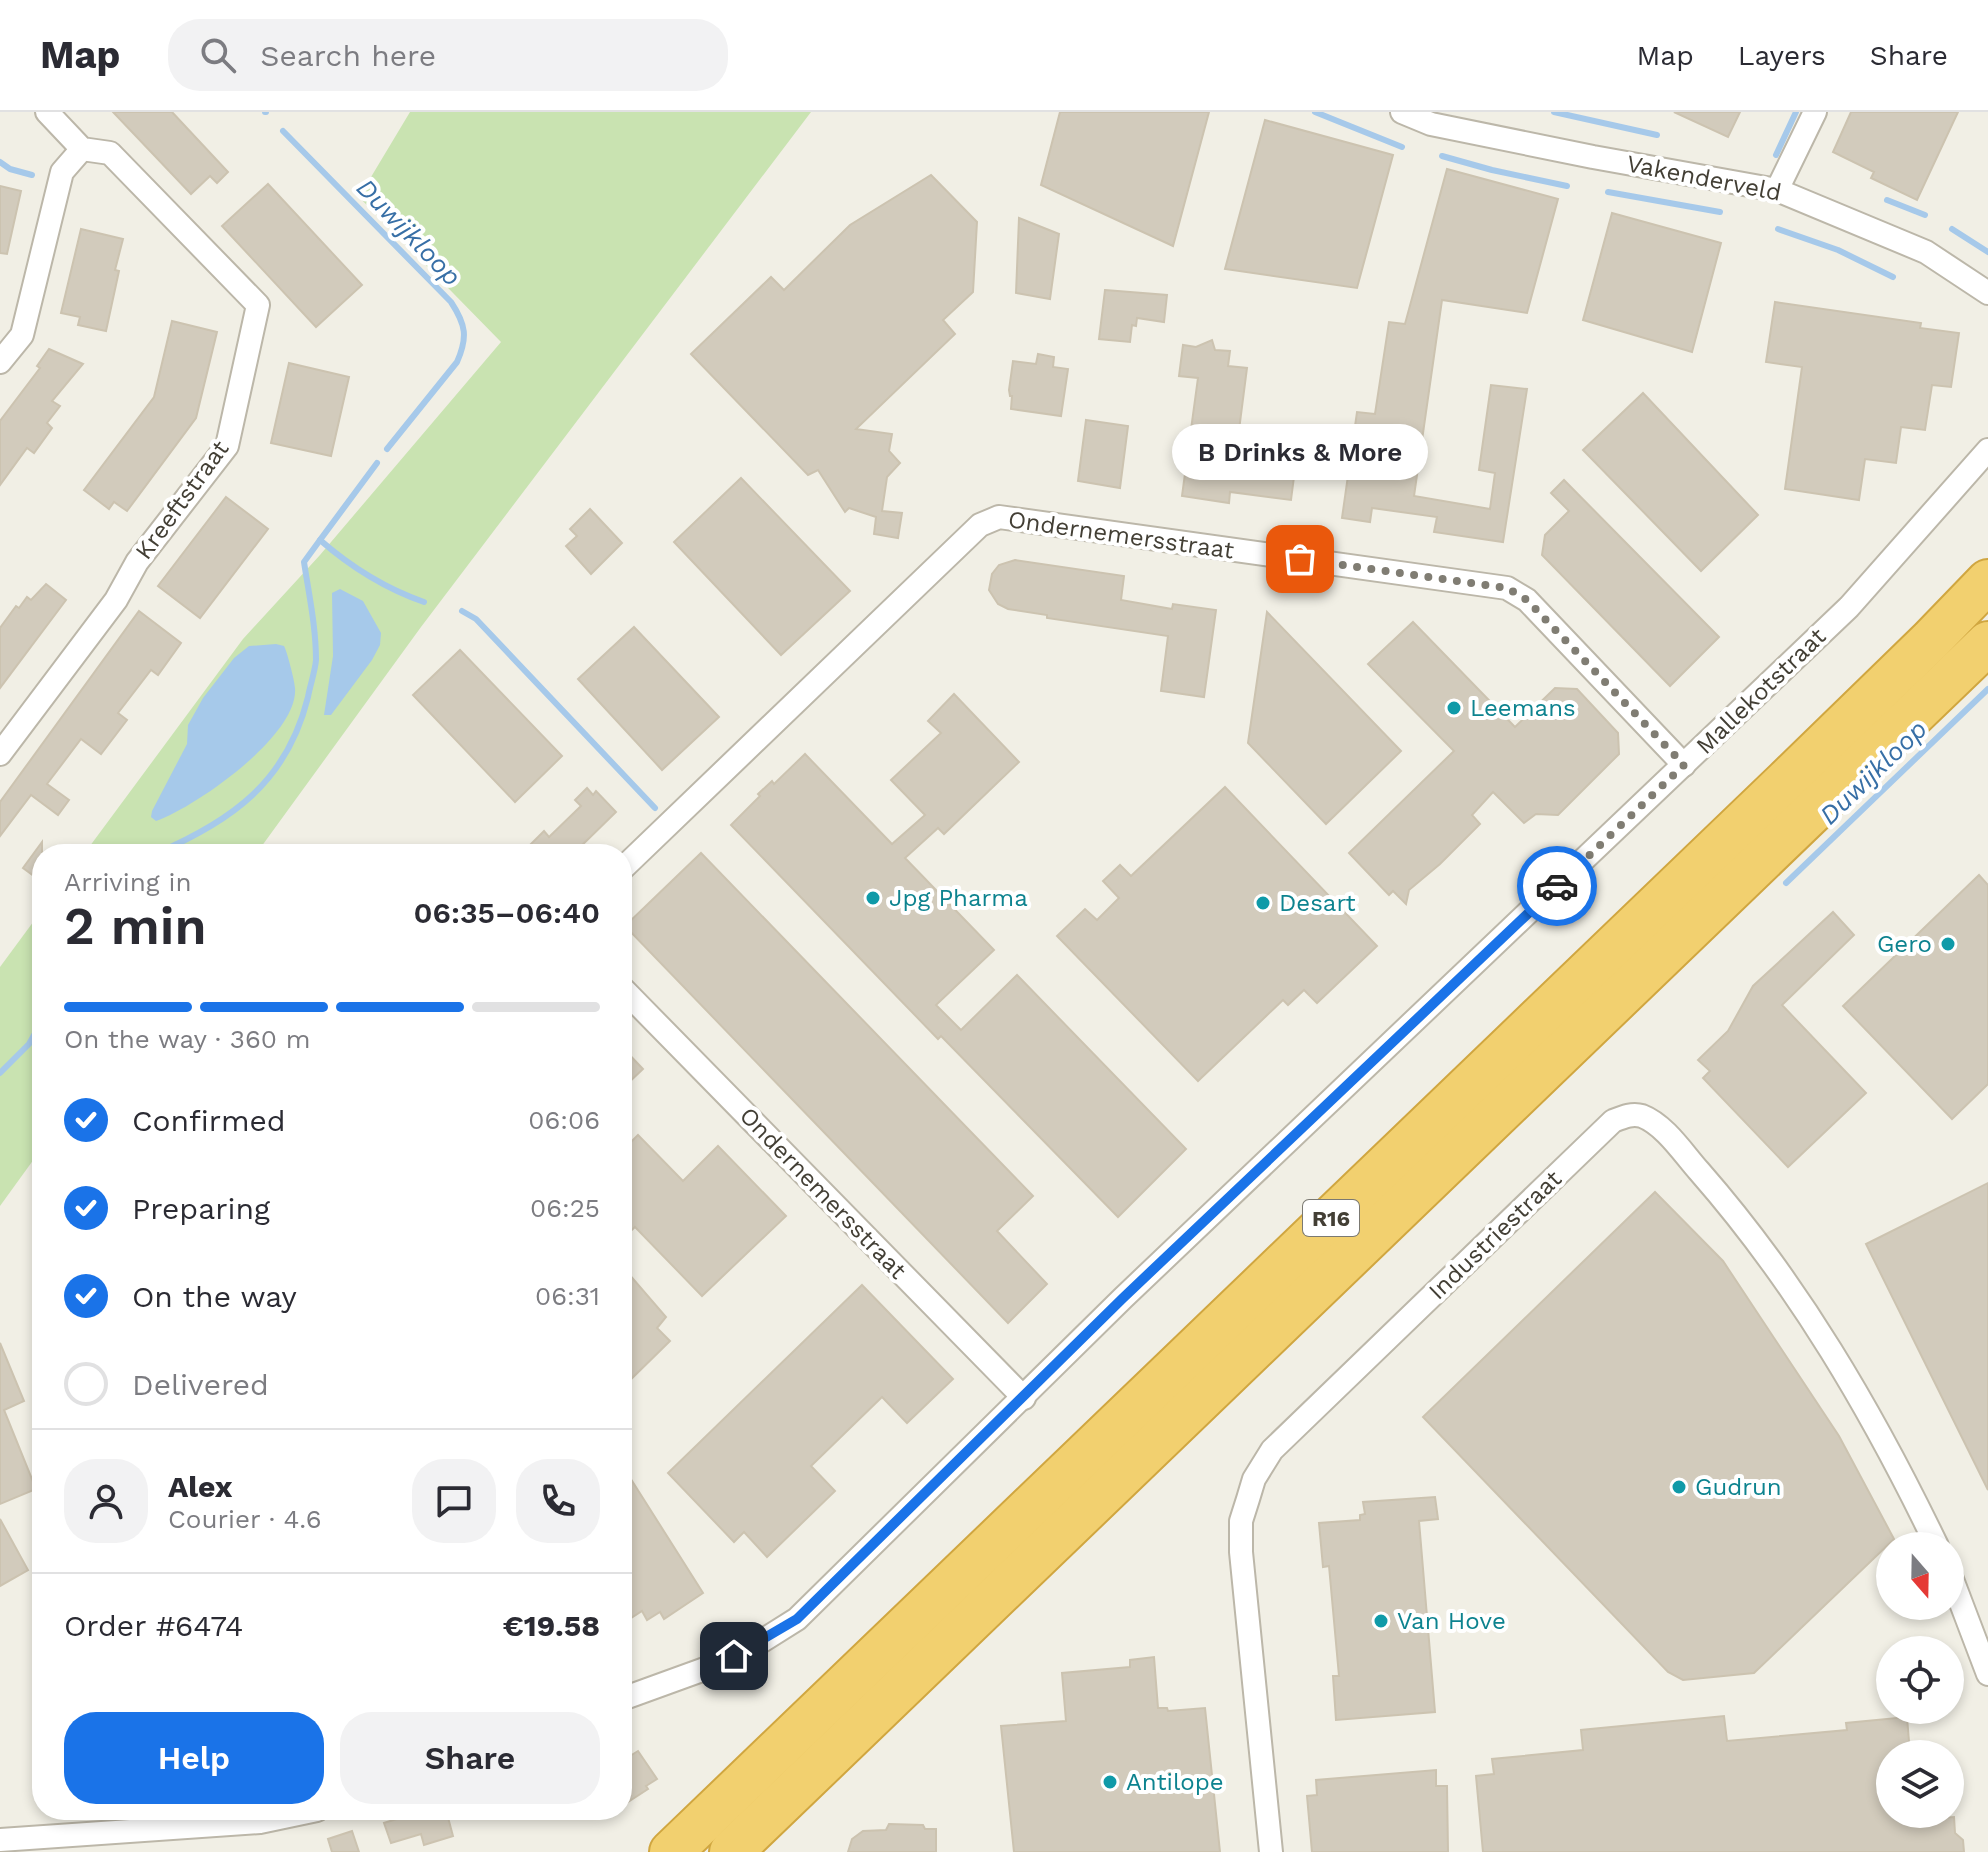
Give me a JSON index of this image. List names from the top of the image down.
{
  "streets": {
    "highway": ["R16"],
    "street": [
      "Vakenderveld",
      "Kreeftstraat",
      "Ondernemersstraat",
      "Mallekotstraat",
      "Industriestraat"
    ]
  },
  "crossings": [
    ["Ondernemersstraat", "Mallekotstraat"]
  ],
  "water": ["Duwijkloop"],
  "places": [
    "B Drinks & More",
    "Leemans",
    "Jpg Pharma",
    "Desart",
    "Gero",
    "Gudrun",
    "Van Hove",
    "Antilope"
  ],
  "north": "bottom",
  "page": {
    "header": "Map",
    "search": "Search here",
    "nav": ["Map", "Layers", "Share"],
    "bubble": "B Drinks & More",
    "heading": ["2 min", "Arriving in", "06:35–06:40"],
    "panel": [
      "Alex",
      "Courier · 4.6",
      "Order #6474",
      "€19.58"
    ],
    "bar": "On the way · 360 m",
    "list": [
      ["Confirmed", "06:06"],
      ["Preparing", "06:25"],
      ["On the way", "06:31"],
      "Delivered"
    ],
    "buttons": ["Help", "Share"]
  }
}
